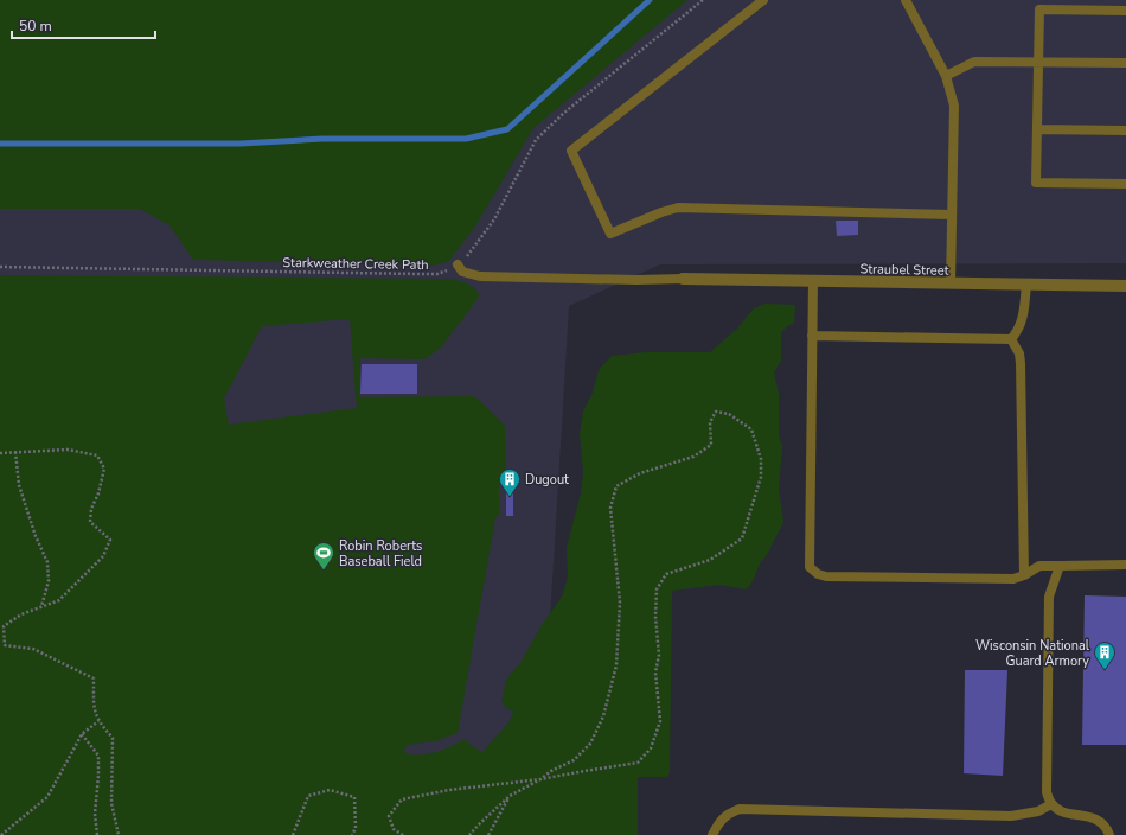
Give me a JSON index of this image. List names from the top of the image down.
{
  "streets": {
    "street": ["Straubel Street"],
    "path": ["Starkweather Creek Path"]
  },
  "places": {
    "building": ["Dugout", "Wisconsin National Guard Armory"],
    "sports": ["Robin Roberts Baseball Field"]
  },
  "scale_bar": "50 m"
}
